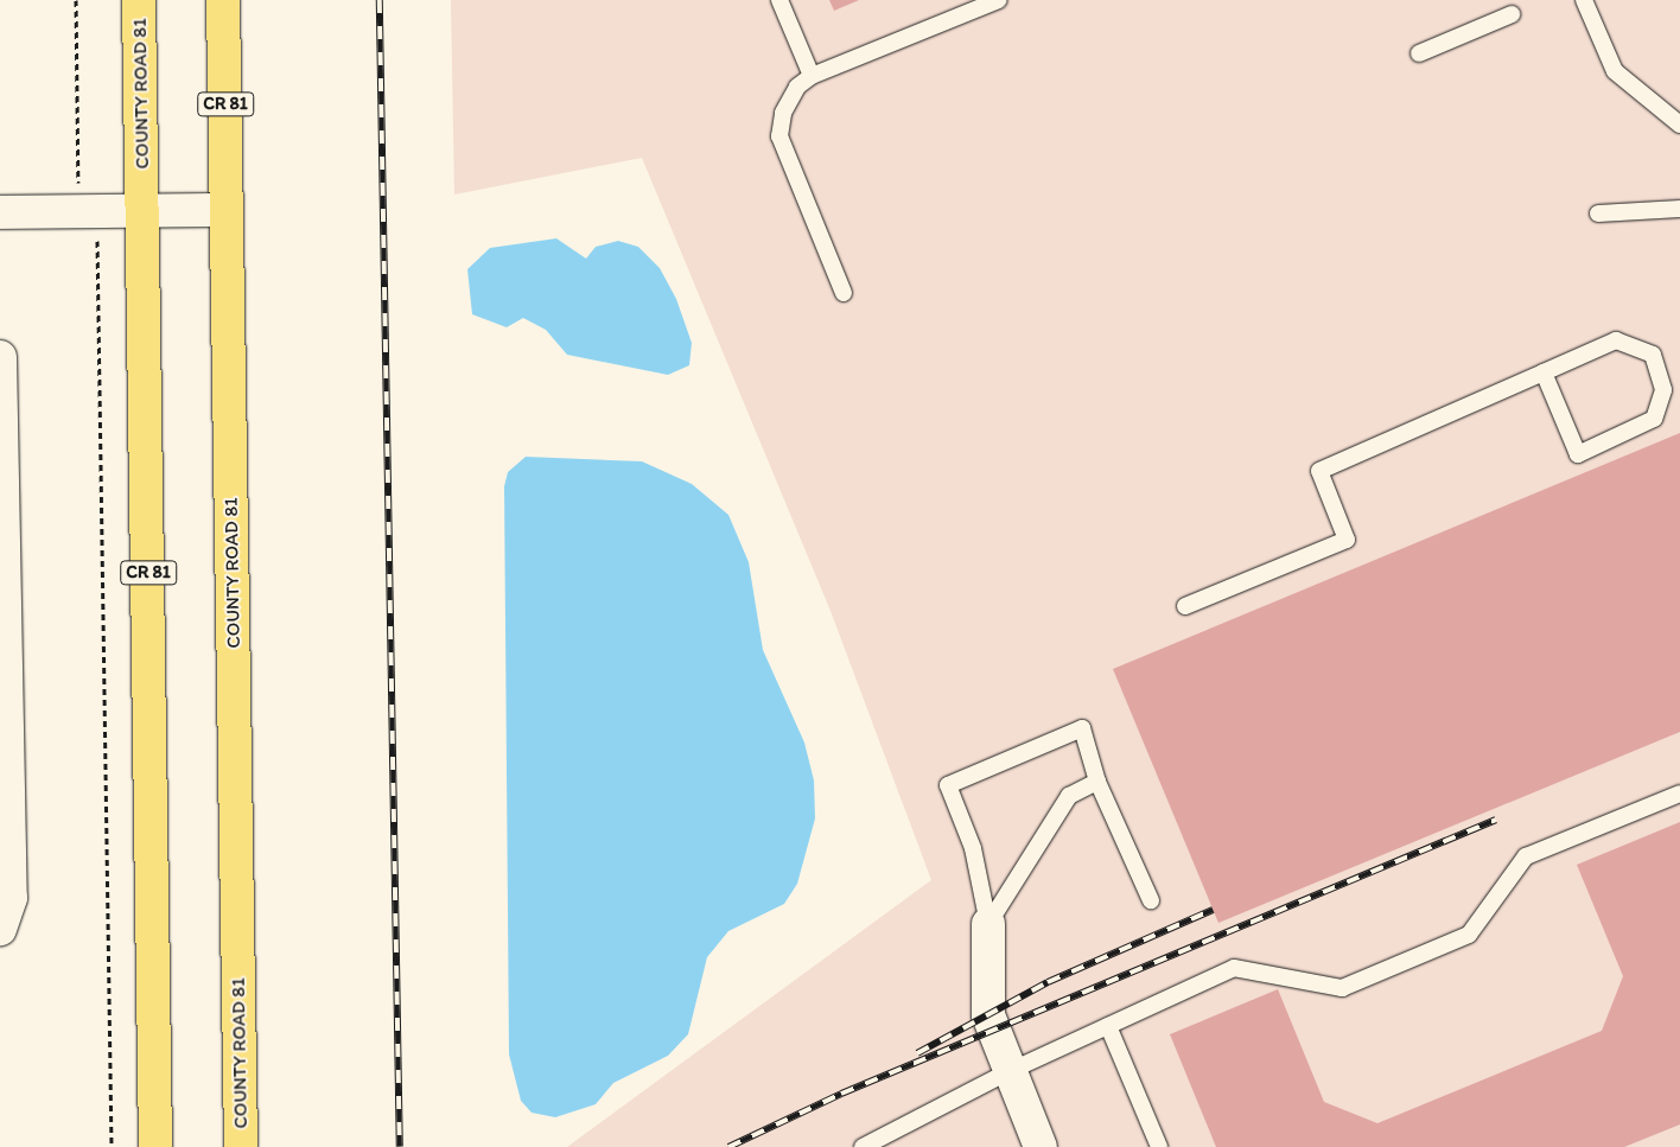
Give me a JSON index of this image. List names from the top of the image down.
{
  "streets": {
    "highway": ["COUNTY ROAD 81", "CR 81"]
  }
}
